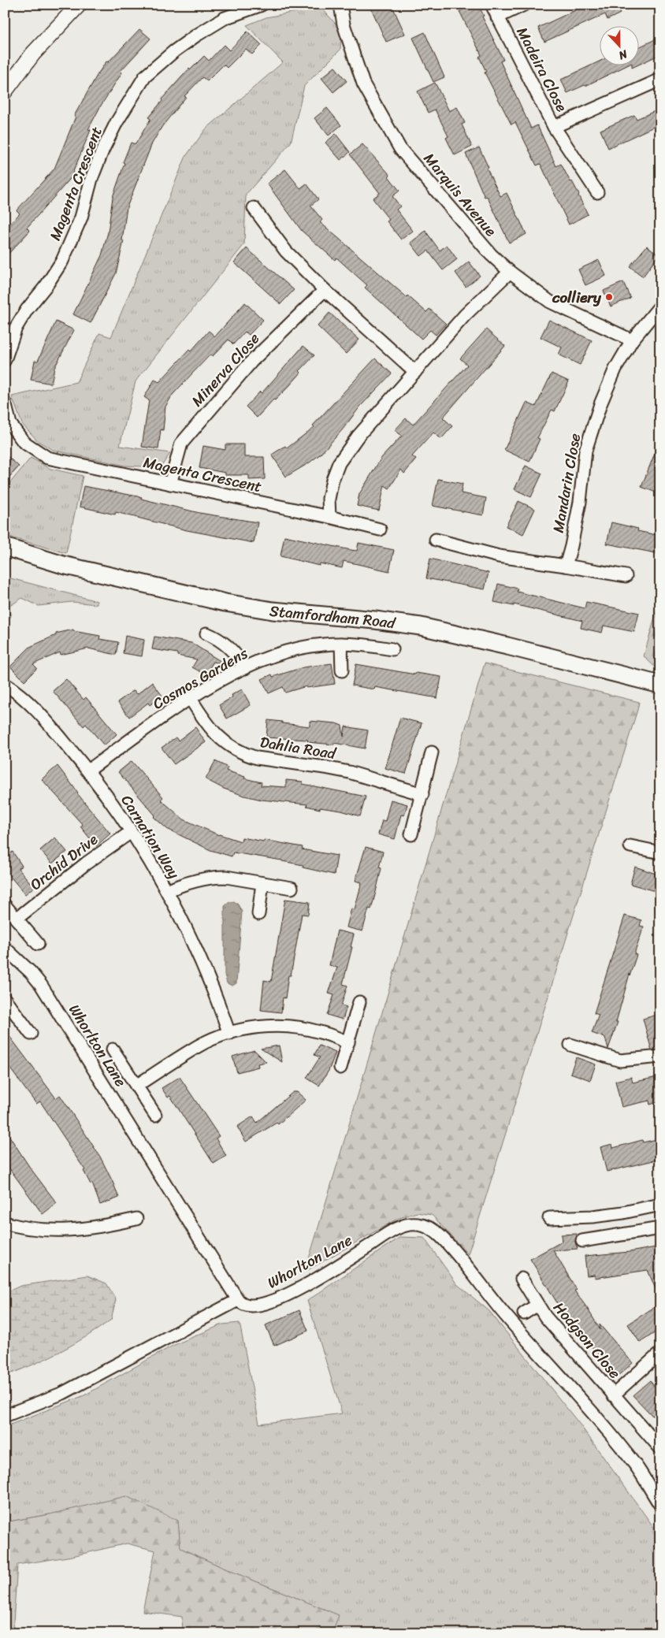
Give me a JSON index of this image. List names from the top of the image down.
{
  "streets": {
    "main road": ["Stamfordham Road"],
    "street": [
      "Madeira Close",
      "Magenta Crescent",
      "Marquis Avenue",
      "Minerva Close",
      "Mandarin Close",
      "Cosmos Gardens",
      "Dahlia Road",
      "Carnation Way",
      "Orchid Drive",
      "Whorlton Lane",
      "Hodgson Close"
    ]
  },
  "crossings": [
    ["Magenta Crescent", "Minerva Close"],
    ["Marquis Avenue", "Mandarin Close"],
    ["Cosmos Gardens", "Dahlia Road"],
    ["Cosmos Gardens", "Carnation Way"],
    ["Carnation Way", "Orchid Drive"]
  ],
  "places": ["colliery"],
  "north": "bottom"
}
